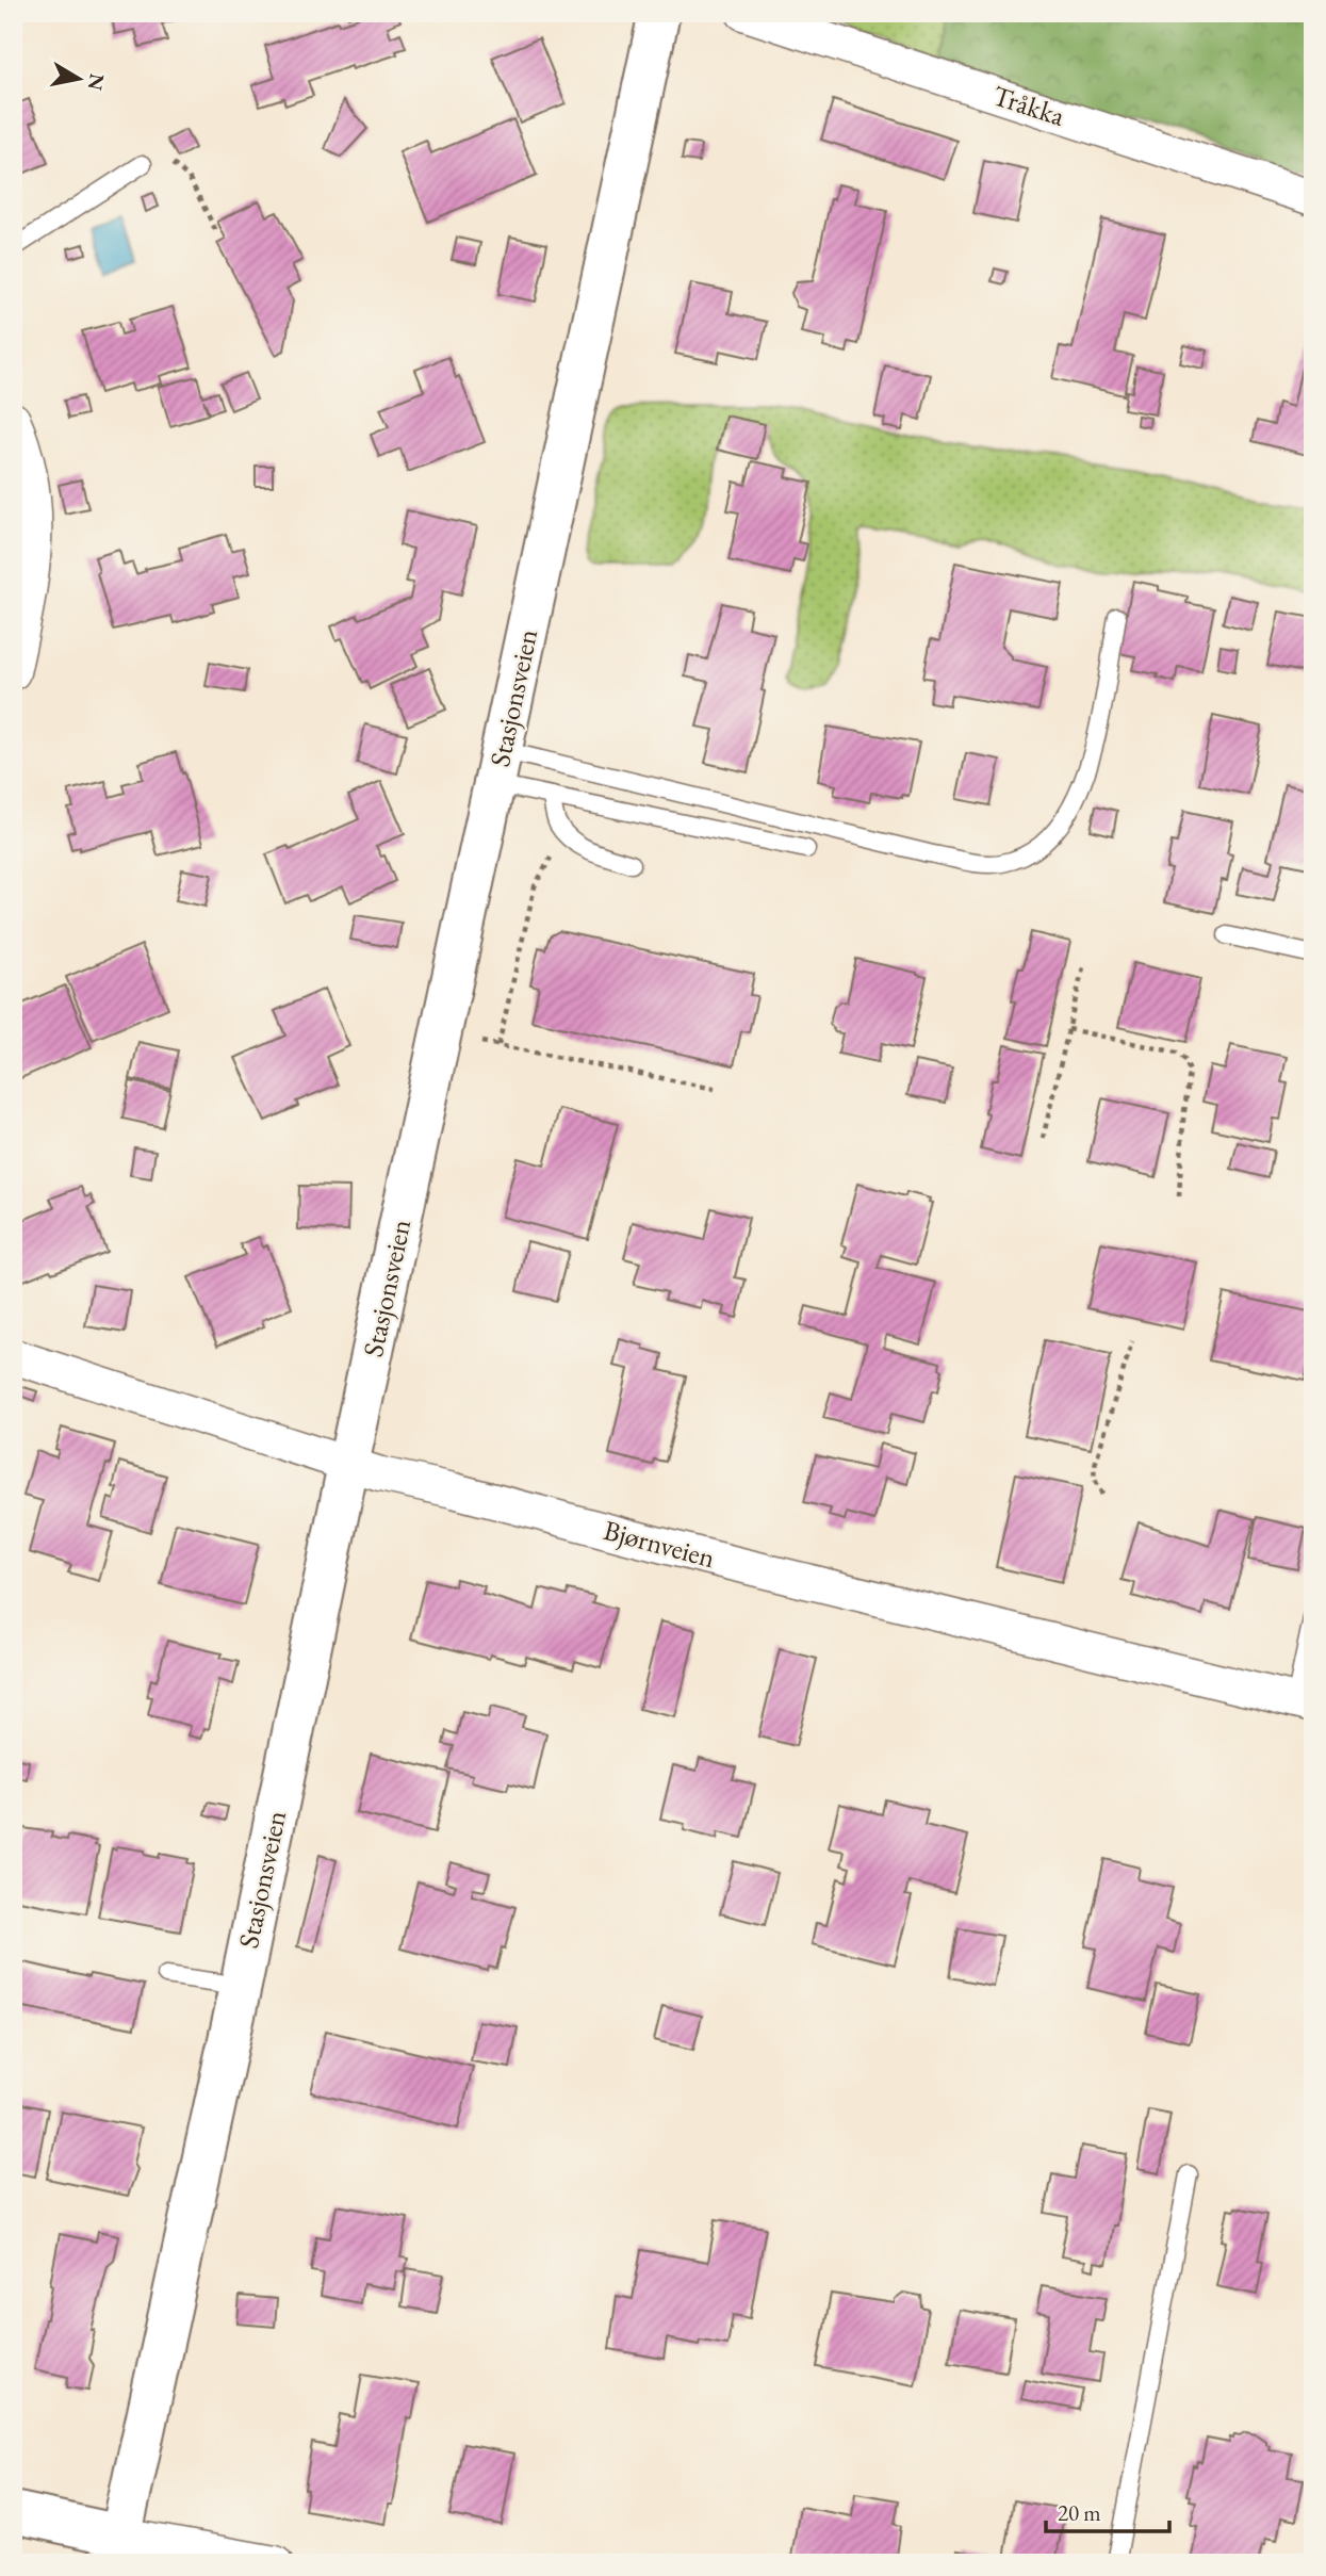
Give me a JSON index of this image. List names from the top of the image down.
{
  "streets": {
    "street": ["Tråkka", "Stasjonsveien", "Bjørnveien"]
  },
  "crossings": [
    ["Stasjonsveien", "Bjørnveien"]
  ],
  "scale_bar": "20 m",
  "north": "right"
}
